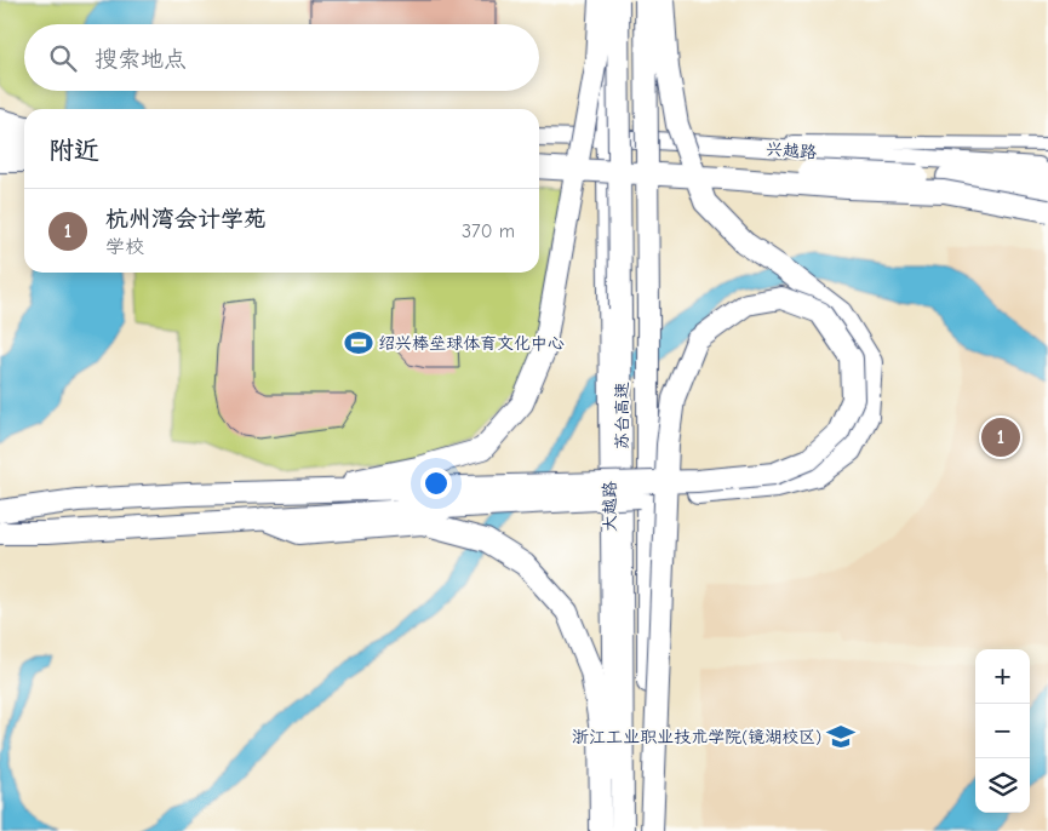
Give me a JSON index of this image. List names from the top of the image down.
{
  "streets": {
    "highway": ["苏台高速"],
    "main road": ["兴越路", "大越路"]
  },
  "crossings": [
    ["兴越路", "大越路"]
  ],
  "places": {
    "sports": ["绍兴棒垒球体育文化中心"],
    "school or university": ["浙江工业职业技术学院(镜湖校区)"]
  },
  "page": {
    "search": "搜索地点",
    "heading": "附近",
    "list": [
      {
        "mark": "1",
        "name": "杭州湾会计学苑",
        "note": "学校",
        "value": "370 m"
      }
    ],
    "pins": "1",
    "map_buttons": ["+", "−"]
  }
}
